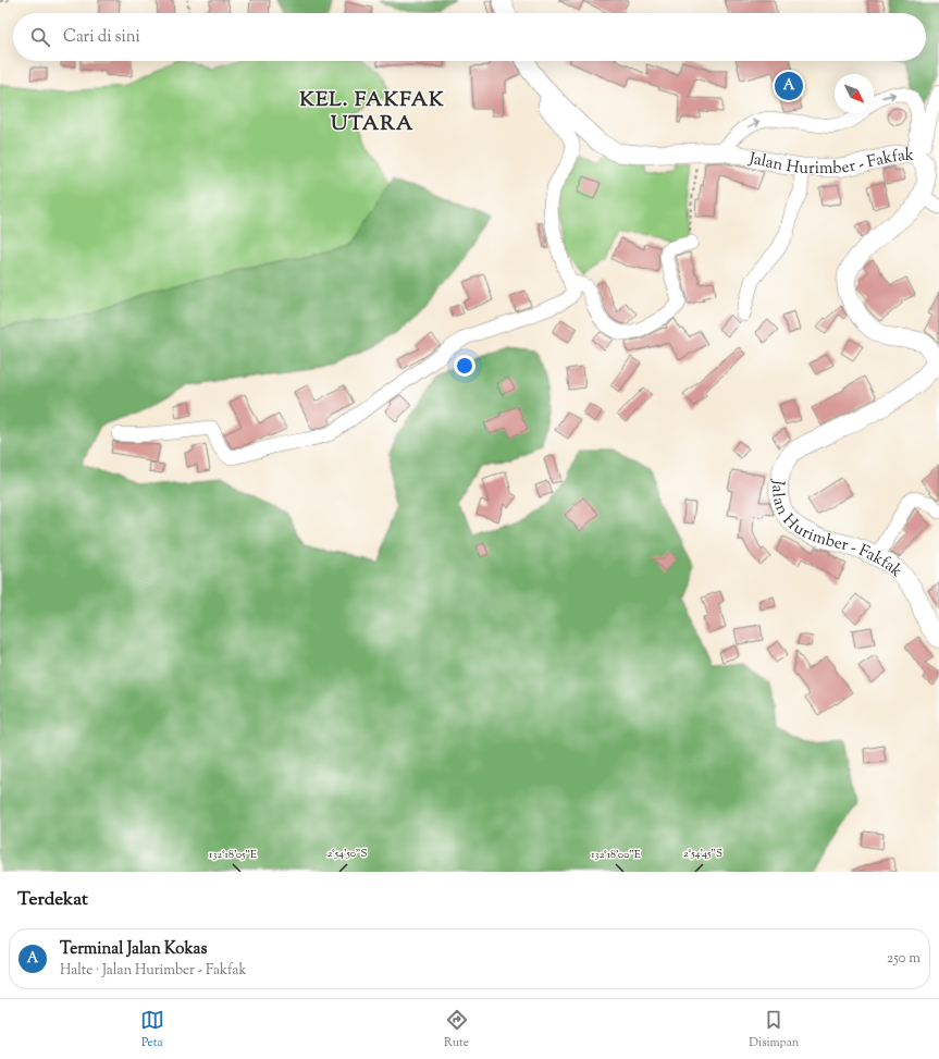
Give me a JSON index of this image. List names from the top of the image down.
{
  "streets": {
    "main road": ["Jalan Hurimber - Fakfak"]
  },
  "districts": ["KEL. FAKFAK UTARA"],
  "north": "bottom right",
  "page": {
    "search": "Cari di sini",
    "pins": "A",
    "heading": "Terdekat",
    "list": [
      {
        "mark": "A",
        "name": "Terminal Jalan Kokas",
        "note": "Halte · Jalan Hurimber - Fakfak",
        "value": "250 m"
      }
    ],
    "nav": ["Peta", "Rute", "Disimpan"]
  },
  "coordinates": [
    "2°54'50\"S",
    "2°54'45\"S",
    "132°18'05\"E",
    "132°18'00\"E"
  ]
}
